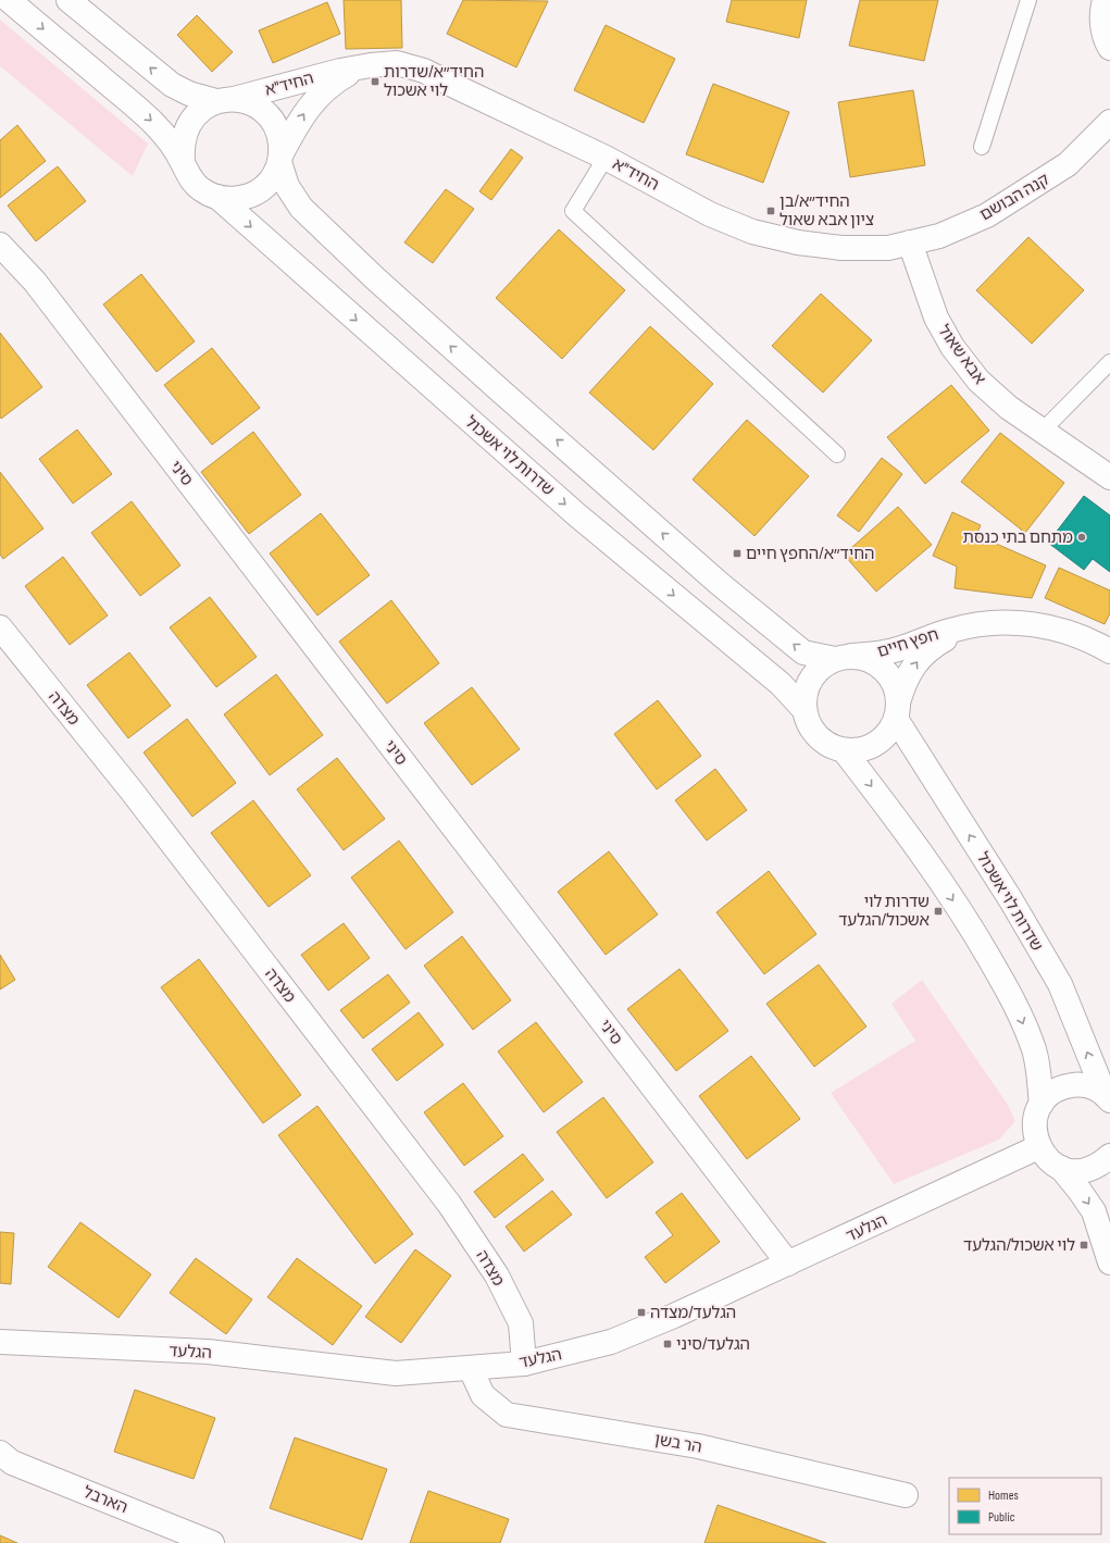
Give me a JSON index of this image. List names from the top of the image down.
{
  "streets": {
    "street": [
      "החיד\"א",
      "קנה הבושם",
      "אבא שאול",
      "שדרות לוי אשכול",
      "סיני",
      "חפץ חיים",
      "מצדה",
      "הגלעד",
      "הר בשן",
      "הארבל"
    ]
  },
  "crossings": [
    ["החיד\"א", "קנה הבושם"],
    ["החיד\"א", "אבא שאול"],
    ["החיד\"א", "שדרות לוי אשכול"],
    ["קנה הבושם", "אבא שאול"],
    ["שדרות לוי אשכול", "חפץ חיים"],
    ["סיני", "הגלעד"],
    ["מצדה", "הגלעד"],
    ["הגלעד", "הר בשן"]
  ],
  "places": {
    "transit": [
      "החיד״א/שדרות לוי אשכול",
      "החיד״א/בן ציון אבא שאול",
      "החיד״א/החפץ חיים",
      "שדרות לוי אשכול/הגלעד",
      "לוי אשכול/הגלעד",
      "הגלעד/מצדה",
      "הגלעד/סיני"
    ],
    "other": ["מתחם בתי כנסת"]
  },
  "legend": ["Homes", "Public"]
}
